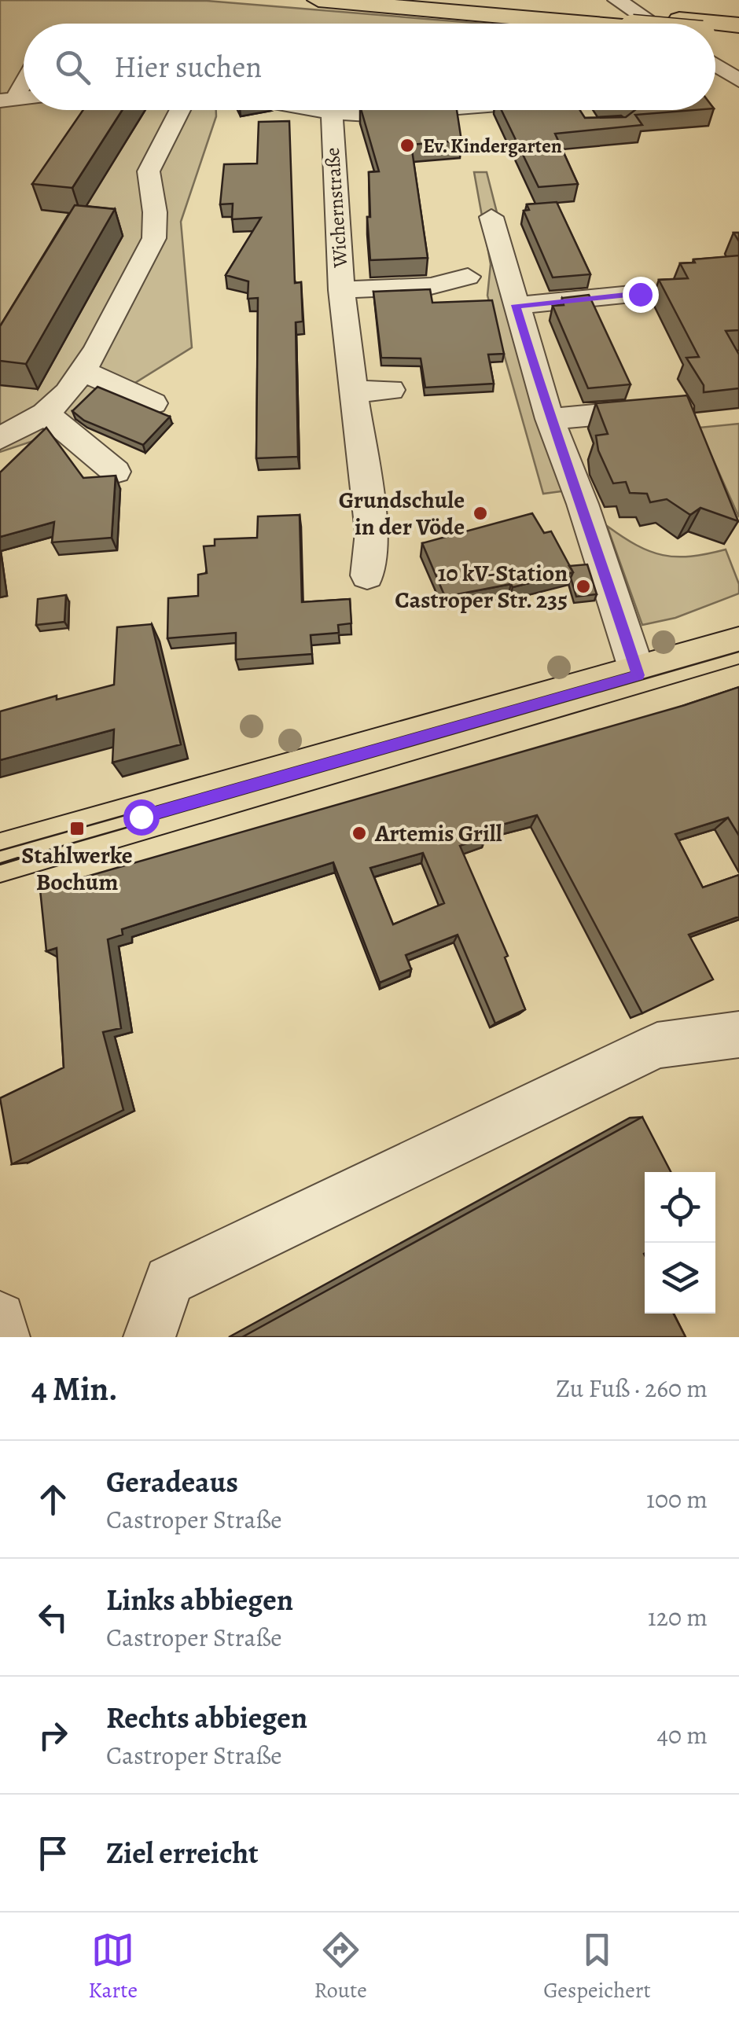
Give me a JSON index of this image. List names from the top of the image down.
{
  "streets": {
    "street": ["Wichernstraße"]
  },
  "places": {
    "other": [
      "Ev. Kindergarten",
      "Grundschule in der Vöde",
      "10 kV-Station Castroper Str. 235",
      "Artemis Grill"
    ],
    "transit": ["Stahlwerke Bochum"]
  },
  "page": {
    "search": "Hier suchen",
    "heading": ["4 Min.", "Zu Fuß · 260 m"],
    "list": [
      ["Geradeaus", "Castroper Straße", "100 m"],
      ["Links abbiegen", "Castroper Straße", "120 m"],
      ["Rechts abbiegen", "Castroper Straße", "40 m"],
      "Ziel erreicht"
    ],
    "nav": ["Karte", "Route", "Gespeichert"]
  }
}
